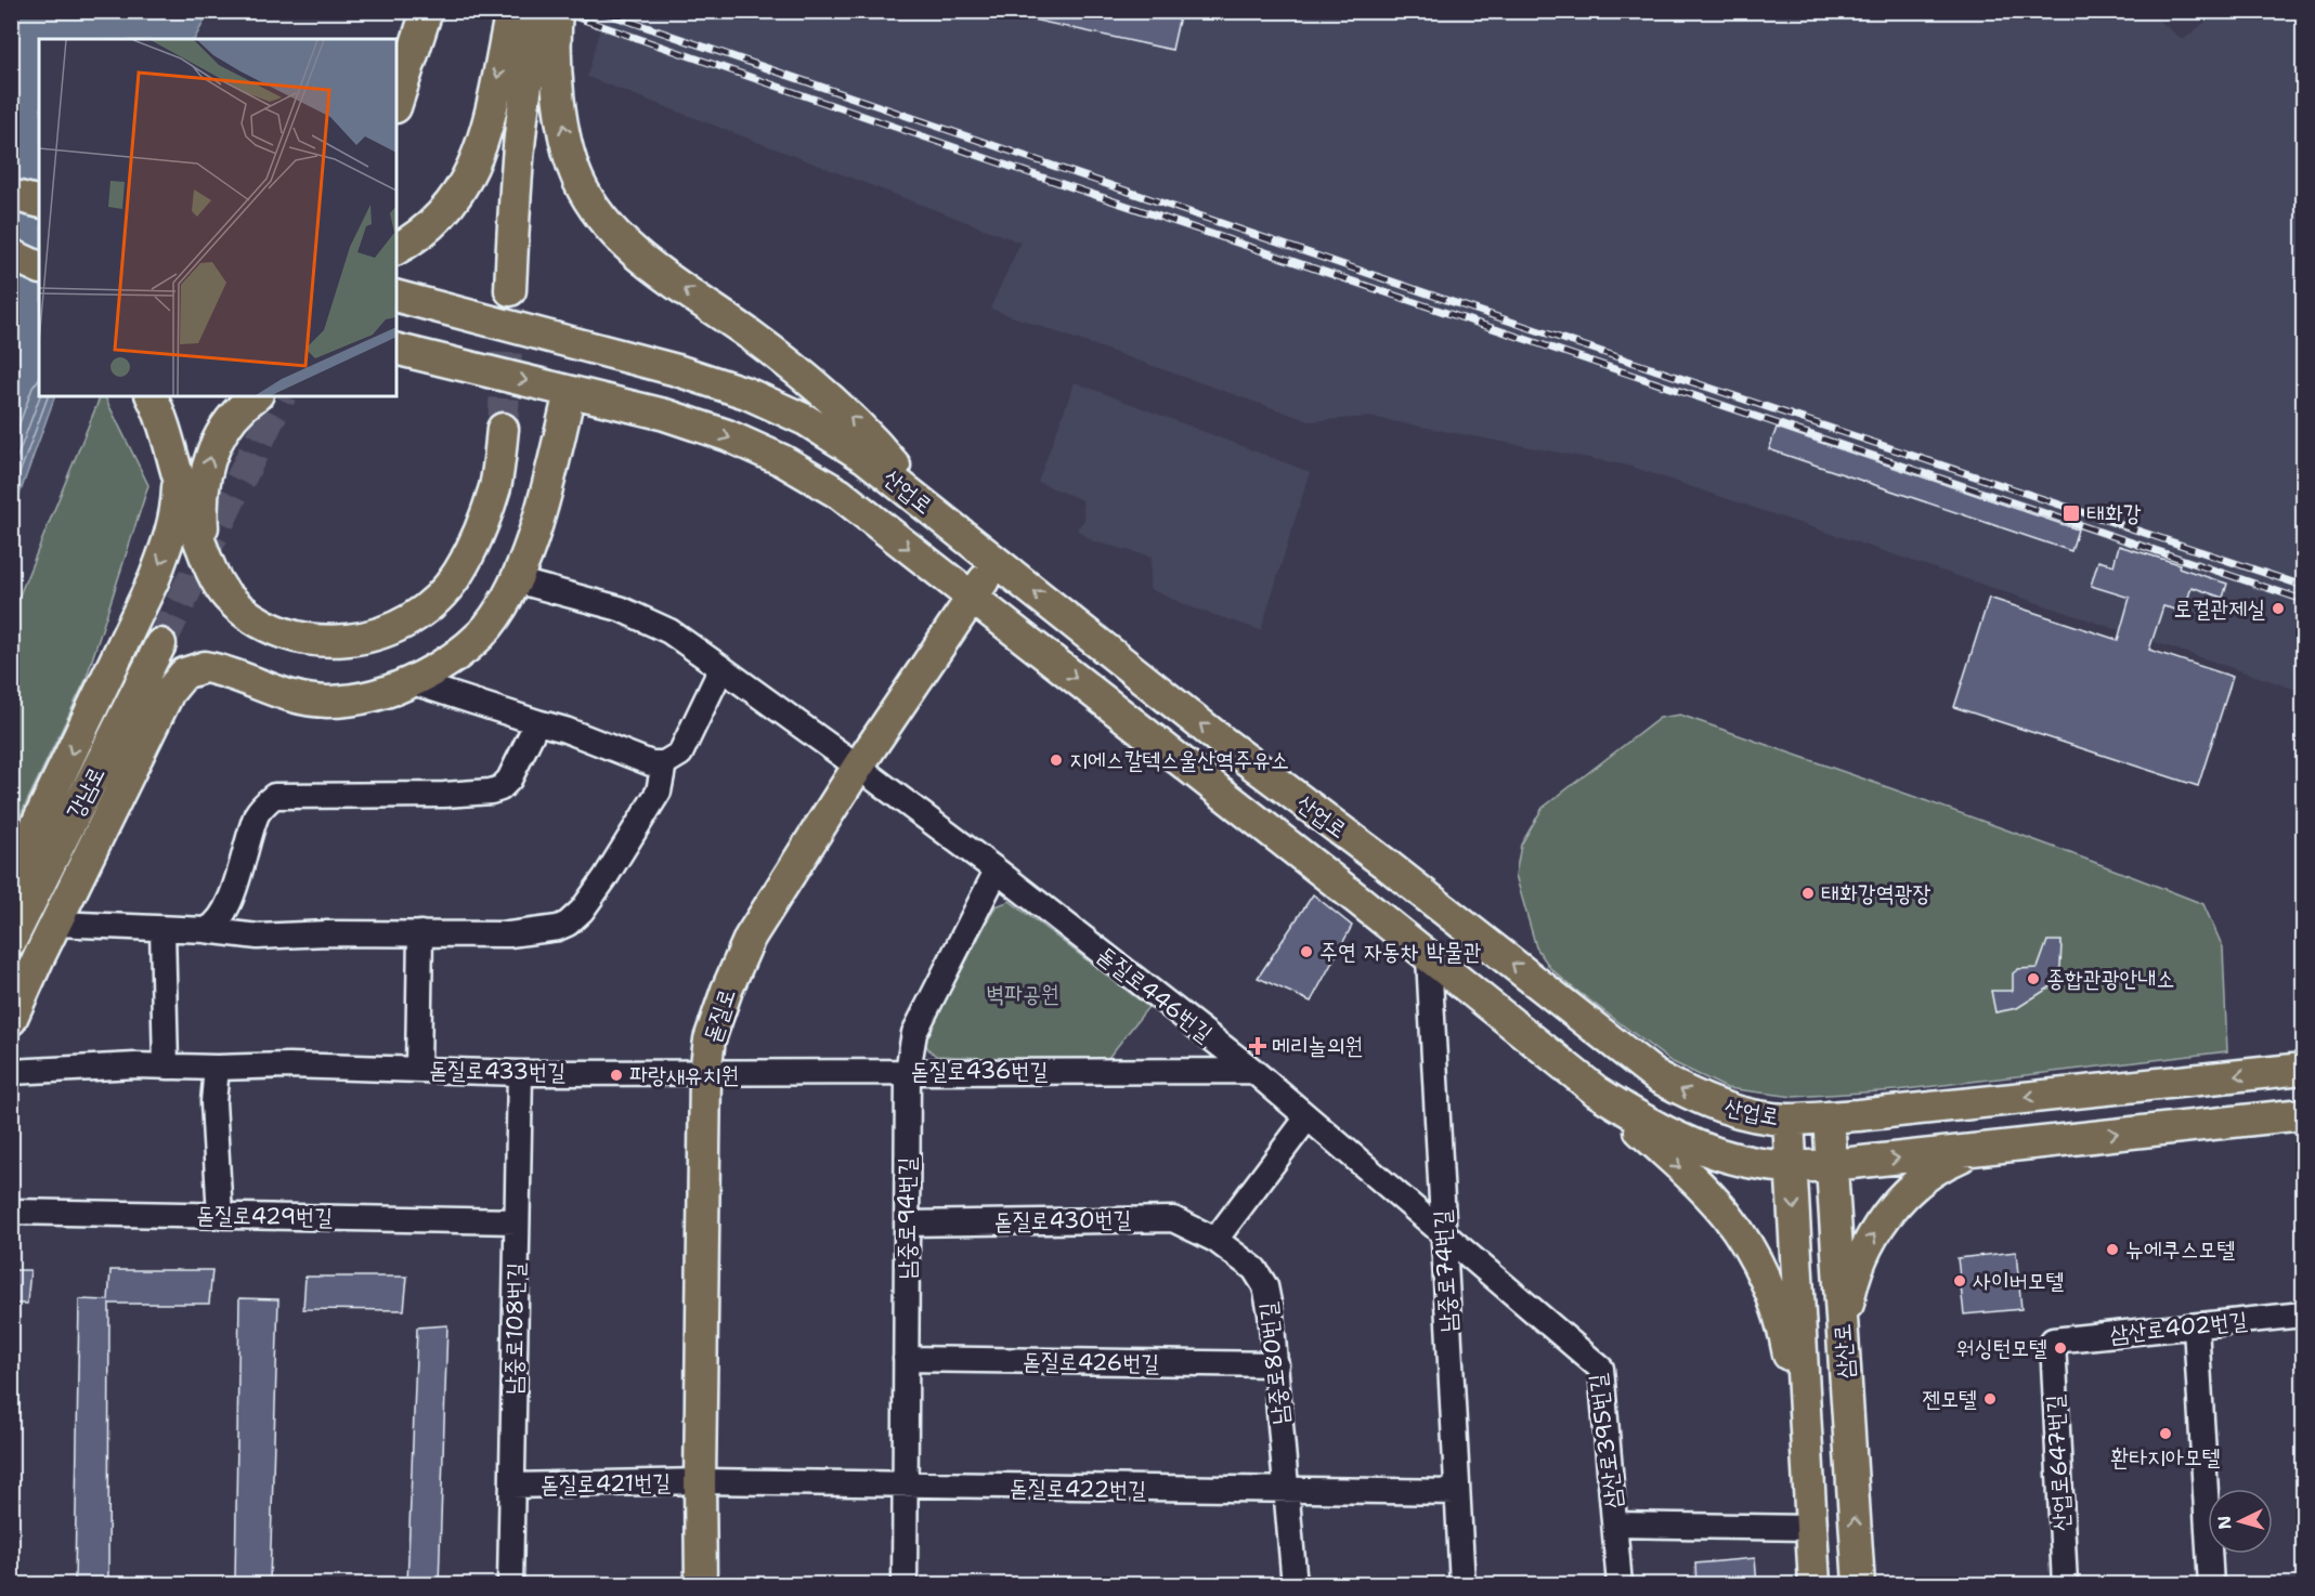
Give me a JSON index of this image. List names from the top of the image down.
{
  "streets": {
    "main road": [
      "산업로",
      "강남로",
      "돋질로",
      "삼산로"
    ],
    "street": [
      "돋질로446번길",
      "돋질로433번길",
      "돋질로436번길",
      "돋질로429번길",
      "남중로94번길",
      "돋질로430번길",
      "남중로74번길",
      "삼산로402번길",
      "남중로108번길",
      "돋질로426번길",
      "남중로80번길",
      "삼산로395번길",
      "산업로647번길",
      "돋질로421번길",
      "돋질로422번길"
    ]
  },
  "crossings": [
    ["산업로", "돋질로"],
    ["산업로", "남중로74번길"],
    ["산업로", "삼산로"],
    ["돋질로446번길", "돋질로"],
    ["돋질로446번길", "돋질로436번길"],
    ["돋질로446번길", "남중로94번길"],
    ["돋질로446번길", "남중로74번길"],
    ["돋질로446번길", "삼산로395번길"],
    ["돋질로", "돋질로433번길"],
    ["돋질로", "돋질로436번길"],
    ["돋질로", "돋질로421번길"],
    ["돋질로", "돋질로422번길"],
    ["돋질로433번길", "돋질로436번길"],
    ["돋질로433번길", "남중로108번길"],
    ["돋질로436번길", "남중로94번길"],
    ["돋질로429번길", "남중로108번길"],
    ["남중로94번길", "돋질로430번길"],
    ["남중로94번길", "돋질로426번길"],
    ["남중로94번길", "돋질로422번길"],
    ["돋질로430번길", "남중로80번길"],
    ["남중로74번길", "삼산로395번길"],
    ["남중로74번길", "돋질로422번길"],
    ["삼산로402번길", "산업로647번길"],
    ["남중로108번길", "돋질로421번길"],
    ["삼산로", "삼산로395번길"],
    ["돋질로426번길", "남중로80번길"],
    ["남중로80번길", "돋질로422번길"],
    ["돋질로421번길", "돋질로422번길"]
  ],
  "parks": ["벽파공원"],
  "places": {
    "transit": ["태화강"],
    "other": [
      "로컬관제실",
      "지에스칼텍스울산역주유소",
      "태화강역광장",
      "주연 자동차 박물관",
      "종합관광안내소",
      "파랑새유치원",
      "뉴에쿠스모텔",
      "사이버모텔",
      "워싱턴모텔",
      "젠모텔",
      "환타지아모텔"
    ],
    "health": ["메리놀의원"]
  },
  "north": "left"
}
